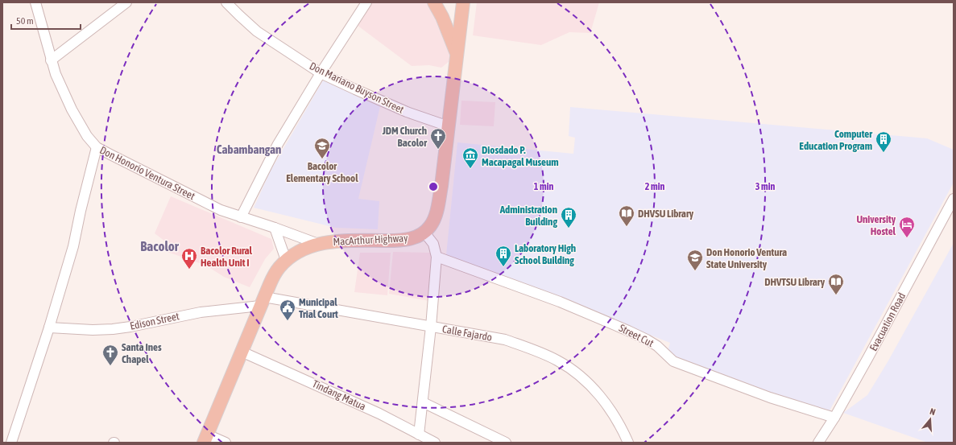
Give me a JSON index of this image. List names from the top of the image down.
{
  "streets": {
    "main road": ["MacArthur Highway"],
    "street": [
      "Don Mariano Buyson Street",
      "Don Honorio Ventura Street",
      "Edison Street",
      "Evacuation Road",
      "Calle Fajardo",
      "Street Cut",
      "Tindang Matua"
    ]
  },
  "crossings": [
    ["Don Mariano Buyson Street", "MacArthur Highway"],
    ["Don Honorio Ventura Street", "MacArthur Highway"],
    ["MacArthur Highway", "Edison Street"],
    ["MacArthur Highway", "Calle Fajardo"],
    ["MacArthur Highway", "Tindang Matua"],
    ["Edison Street", "Calle Fajardo"],
    ["Evacuation Road", "Street Cut"]
  ],
  "districts": ["Cabambangan", "Bacolor"],
  "places": {
    "church": ["JDM Church Bacolor", "Santa Ines Chapel"],
    "building": ["Computer Education Program", "Administration Building", "Laboratory High School Building"],
    "school or university": ["Bacolor Elementary School", "Don Honorio Ventura State University"],
    "museum": ["Diosdado P. Macapagal Museum"],
    "library": ["DHVSU Library", "DHVTSU Library"],
    "hotel": ["University Hostel"],
    "hospital": ["Bacolor Rural Health Unit I"],
    "public building": ["Municipal Trial Court"]
  },
  "scale_bar": "50 m",
  "north": "top",
  "rings": ["1 min", "2 min", "3 min"]
}
